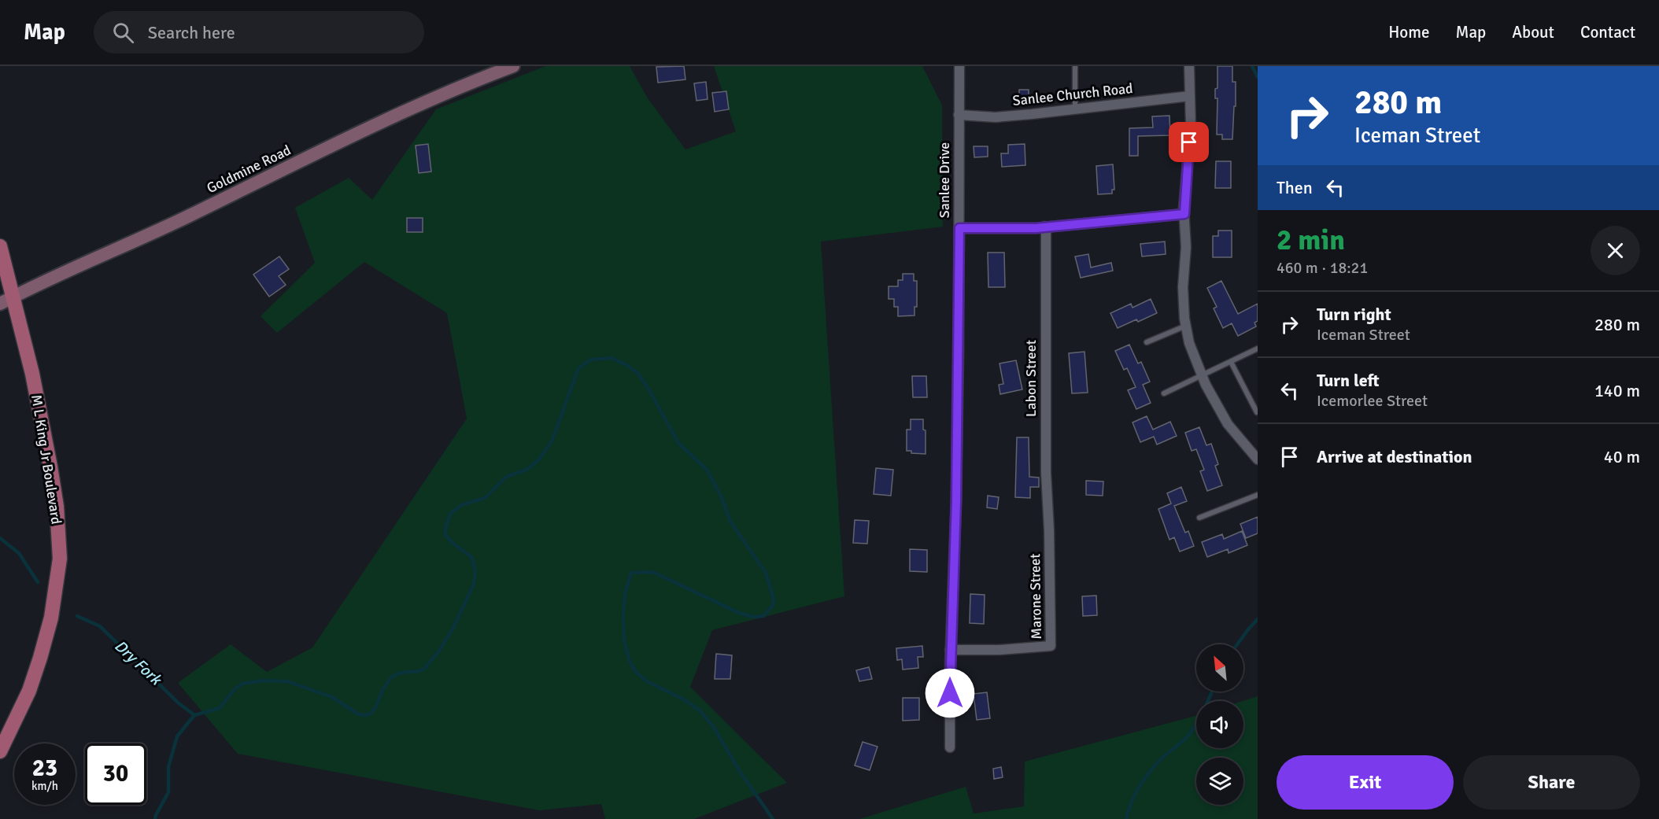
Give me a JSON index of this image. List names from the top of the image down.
{
  "streets": {
    "main road": ["Goldmine Road", "M L King Jr Boulevard"],
    "street": [
      "Sanlee Church Road",
      "Sanlee Drive",
      "Labon Street",
      "Marone Street"
    ]
  },
  "crossings": [
    ["Sanlee Church Road", "Sanlee Drive"],
    ["Goldmine Road", "M L King Jr Boulevard"],
    ["Sanlee Drive", "Marone Street"],
    ["Labon Street", "Marone Street"]
  ],
  "water": ["Dry Fork"],
  "north": "top left",
  "page": {
    "header": "Map",
    "search": "Search here",
    "nav": [
      "Home",
      "Map",
      "About",
      "Contact"
    ],
    "turn": ["280 m", "Iceman Street"],
    "then": "Then",
    "heading": ["2 min", "460 m · 18:21"],
    "list": [
      {
        "name": "Turn right",
        "note": "Iceman Street",
        "value": "280 m"
      },
      {
        "name": "Turn left",
        "note": "Icemorlee Street",
        "value": "140 m"
      },
      {
        "name": "Arrive at destination",
        "value": "40 m"
      }
    ],
    "speed": "23 km/h",
    "limit": "30",
    "buttons": ["Exit", "Share"]
  }
}
